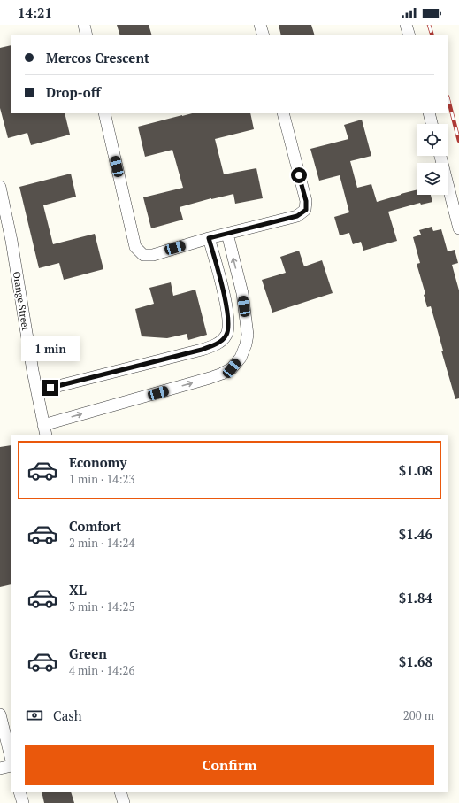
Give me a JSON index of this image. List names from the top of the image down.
{
  "streets": {
    "street": ["Orange Street"]
  },
  "page": {
    "status": "14:21",
    "banner": ["Mercos Crescent", "Drop-off"],
    "bubble": "1 min",
    "list": [
      {
        "name": "Economy",
        "note": "1 min · 14:23",
        "value": "$1.08"
      },
      {
        "name": "Comfort",
        "note": "2 min · 14:24",
        "value": "$1.46"
      },
      {
        "name": "XL",
        "note": "3 min · 14:25",
        "value": "$1.84"
      },
      {
        "name": "Green",
        "note": "4 min · 14:26",
        "value": "$1.68"
      }
    ],
    "pay": ["Cash", "200 m"],
    "buttons": "Confirm"
  }
}
